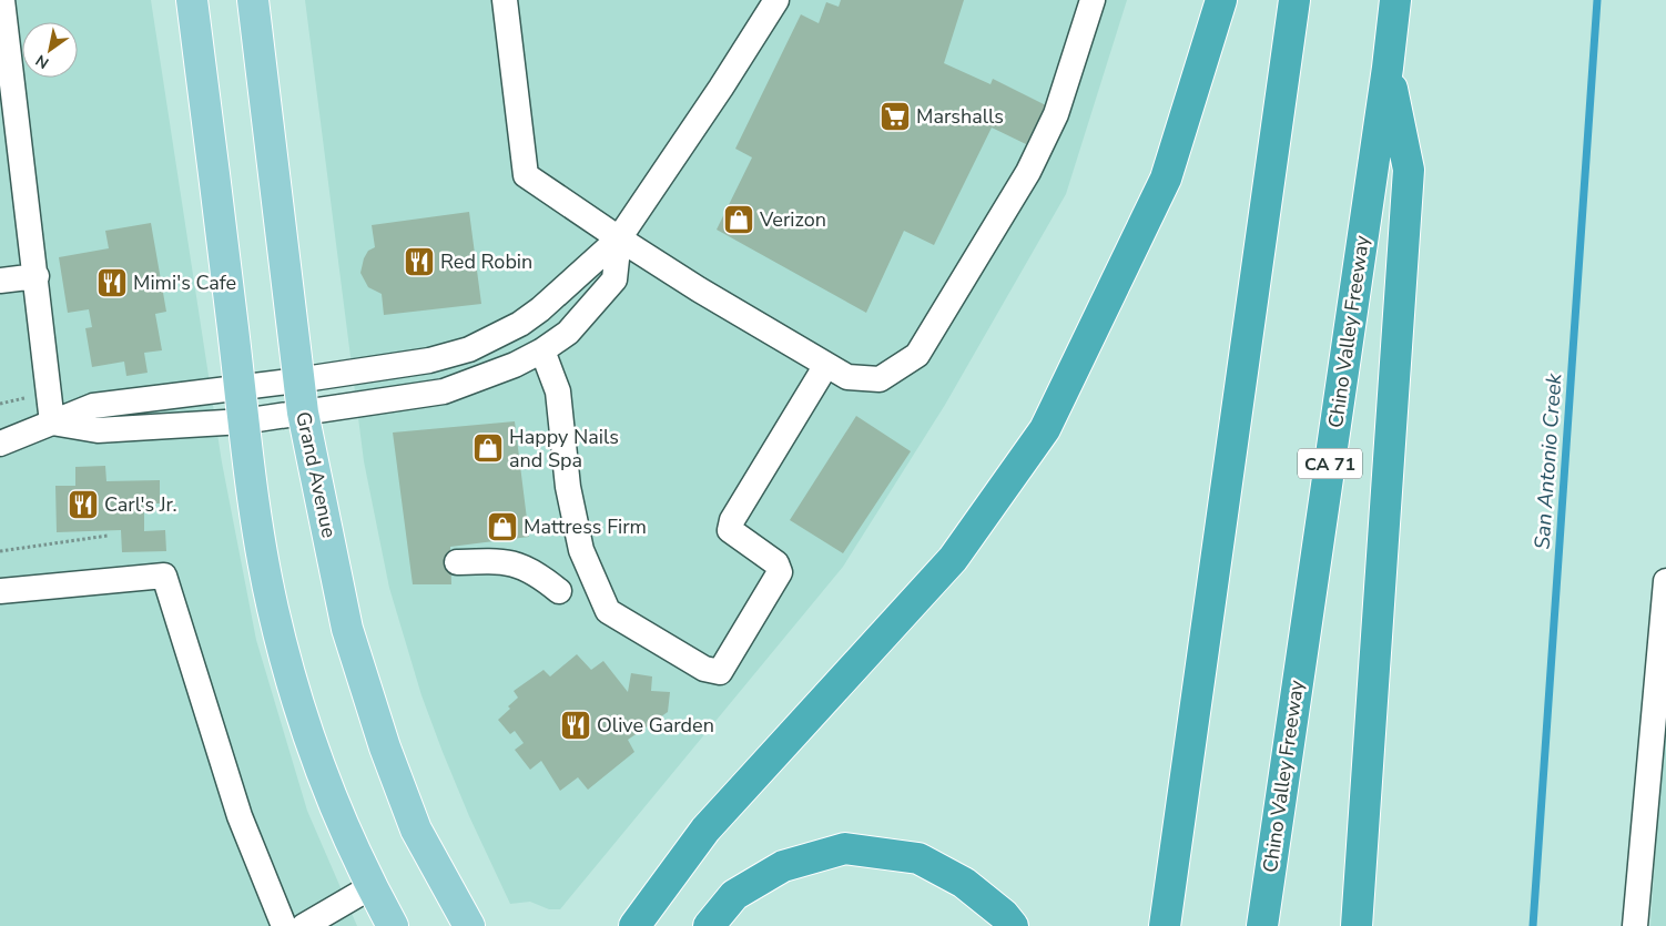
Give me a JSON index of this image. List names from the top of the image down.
{
  "streets": {
    "highway": ["Chino Valley Freeway", "CA 71"],
    "main road": ["Grand Avenue"]
  },
  "water": ["San Antonio Creek"],
  "places": {
    "supermarket": ["Marshalls"],
    "shop": ["Verizon", "Happy Nails and Spa", "Mattress Firm"],
    "restaurant": [
      "Red Robin",
      "Mimi's Cafe",
      "Carl's Jr.",
      "Olive Garden"
    ]
  },
  "north": "bottom left"
}
